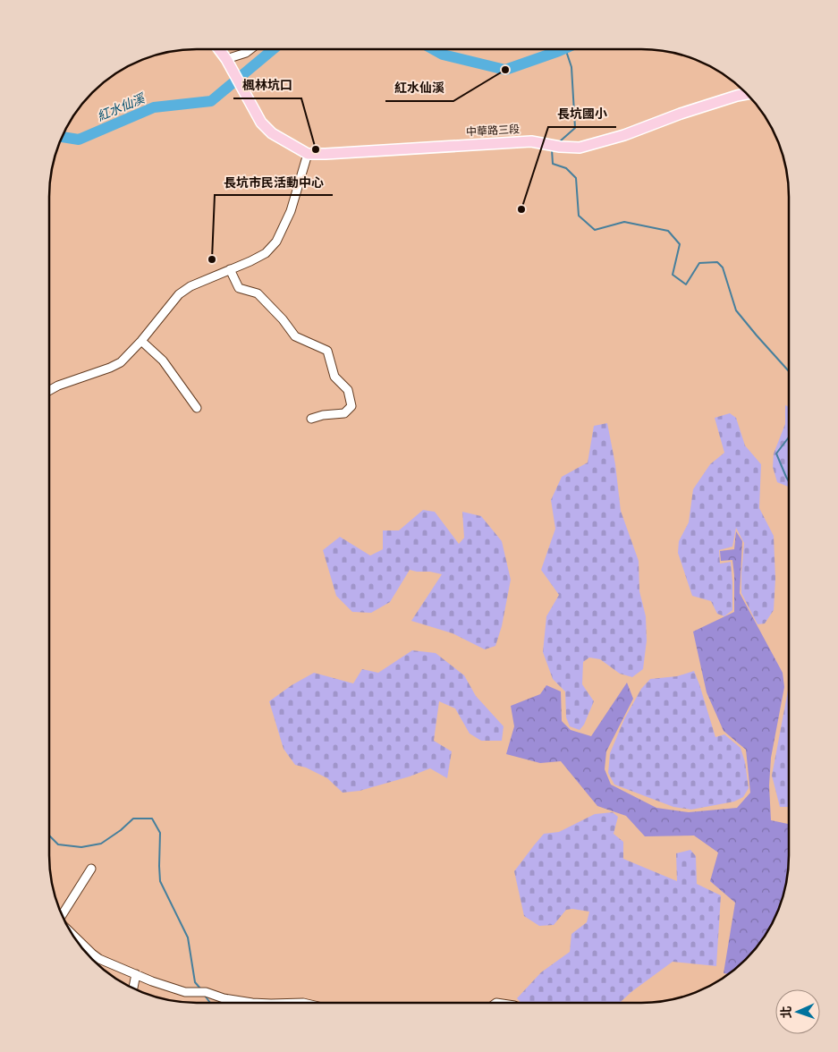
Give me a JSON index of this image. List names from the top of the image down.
{
  "streets": {
    "main road": ["中華路三段"]
  },
  "water": ["紅水仙溪"],
  "places": [
    "紅水仙溪",
    "楓林坑口",
    "長坑國小",
    "長坑市民活動中心"
  ],
  "north": "left"
}
